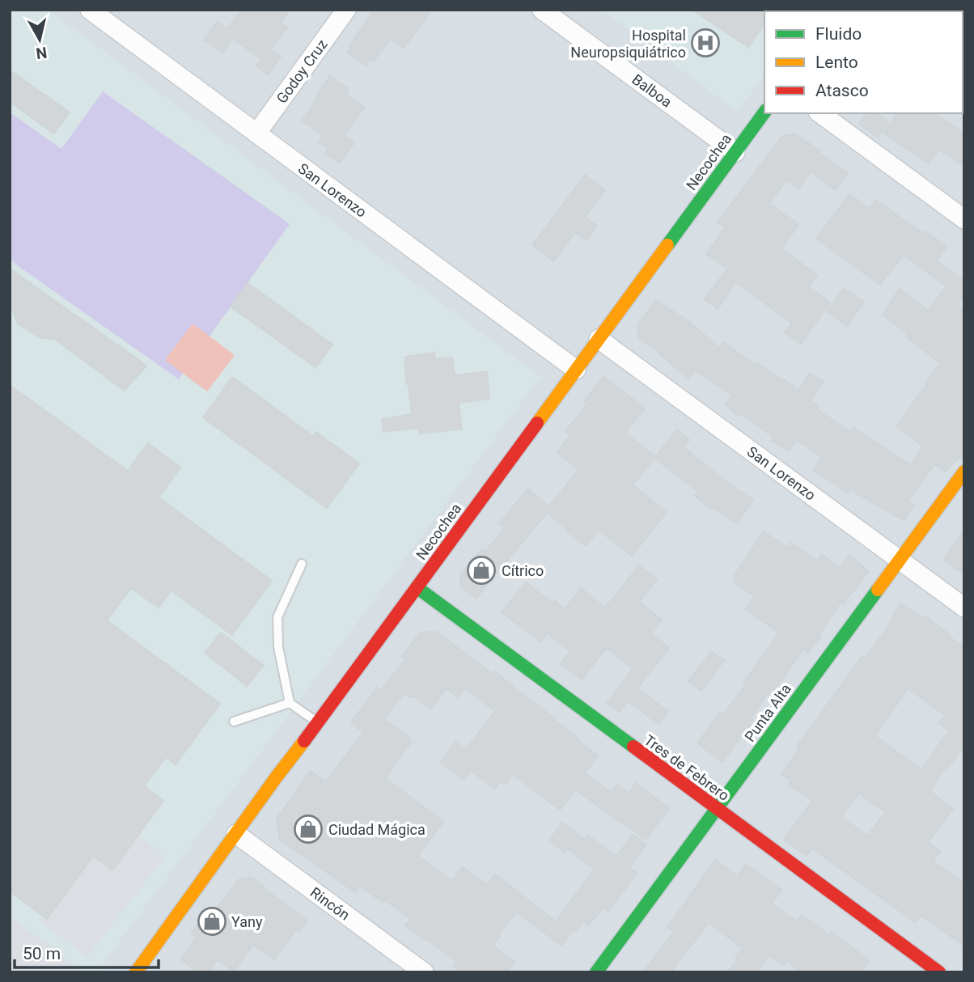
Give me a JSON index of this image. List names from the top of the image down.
{
  "streets": {
    "street": [
      "Godoy Cruz",
      "Balboa",
      "Necochea",
      "San Lorenzo",
      "Punta Alta",
      "Tres de Febrero",
      "Rincón"
    ]
  },
  "crossings": [
    ["Godoy Cruz", "San Lorenzo"],
    ["Balboa", "Necochea"],
    ["Necochea", "San Lorenzo"],
    ["Necochea", "Tres de Febrero"],
    ["Necochea", "Rincón"],
    ["San Lorenzo", "Punta Alta"],
    ["Punta Alta", "Tres de Febrero"]
  ],
  "places": {
    "hospital": ["Hospital Neuropsiquiátrico"],
    "shop": ["Cítrico", "Ciudad Mágica", "Yany"]
  },
  "legend": ["Fluido", "Lento", "Atasco"],
  "scale_bar": "50 m",
  "north": "bottom"
}
